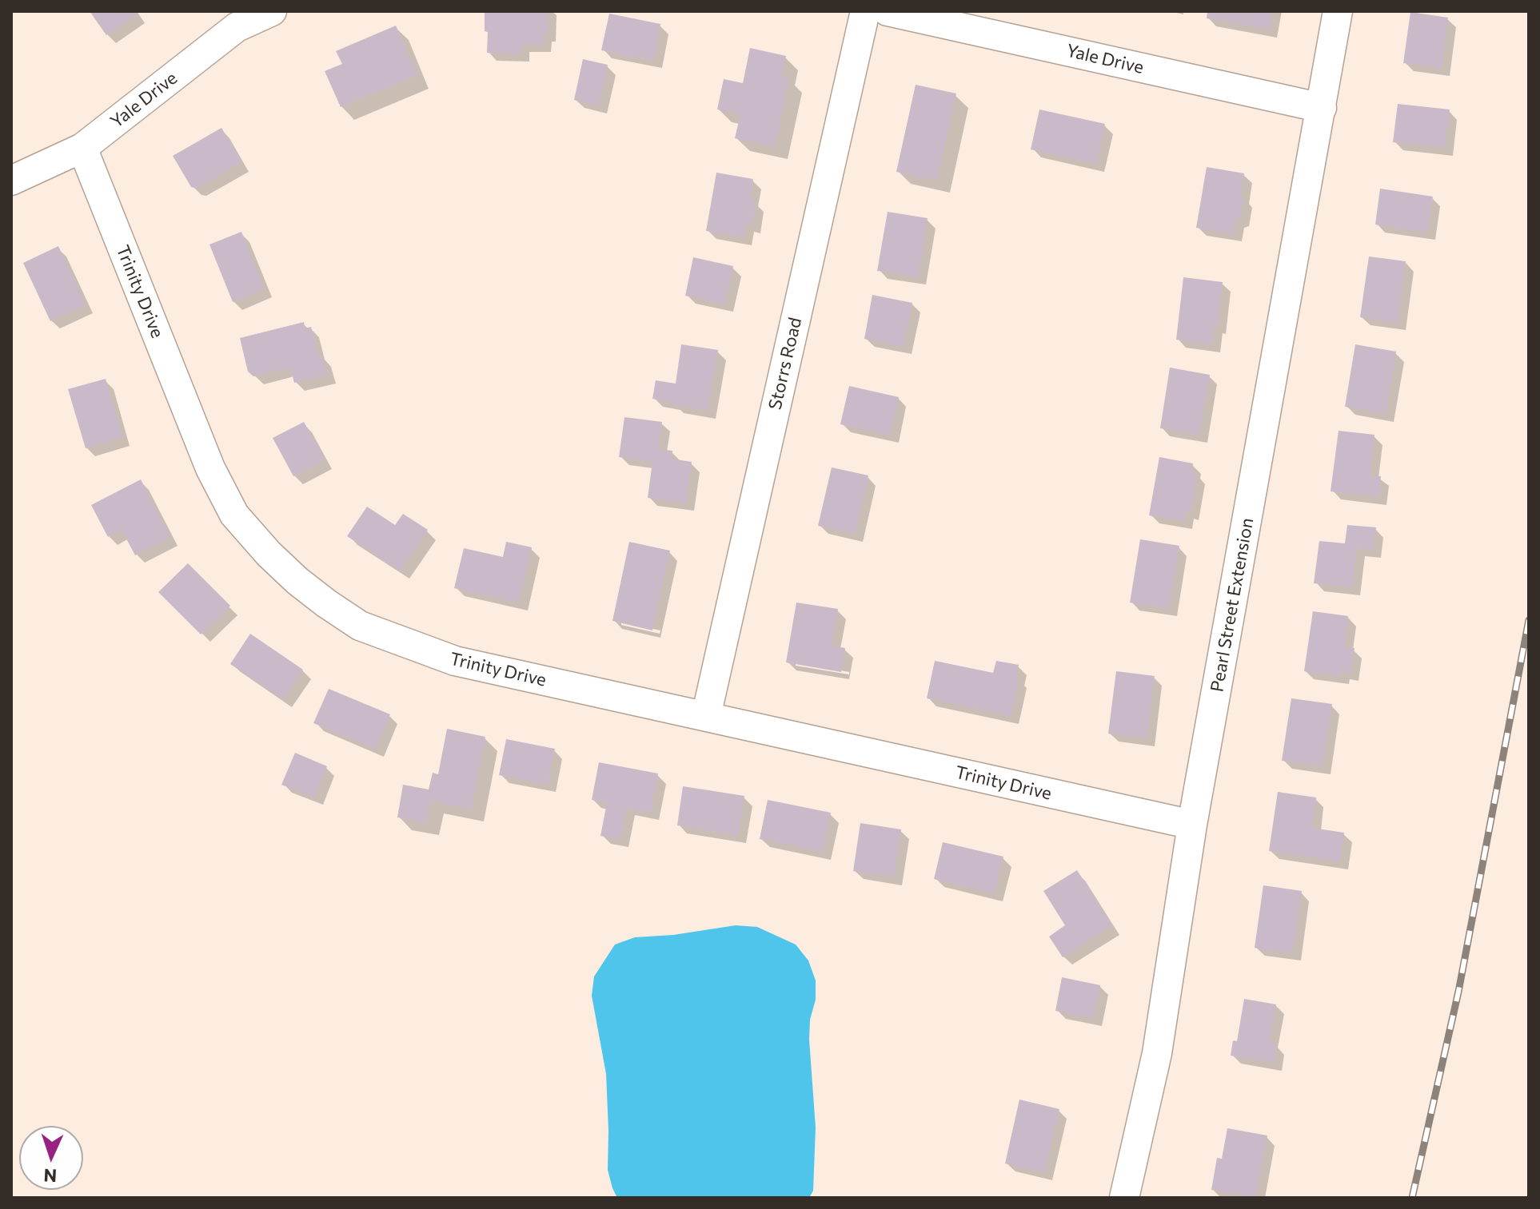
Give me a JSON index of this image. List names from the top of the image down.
{
  "streets": {
    "street": [
      "Yale Drive",
      "Trinity Drive",
      "Storrs Road",
      "Pearl Street Extension"
    ]
  },
  "crossings": [
    ["Yale Drive", "Trinity Drive"],
    ["Yale Drive", "Pearl Street Extension"],
    ["Trinity Drive", "Storrs Road"],
    ["Trinity Drive", "Pearl Street Extension"]
  ],
  "north": "bottom"
}
